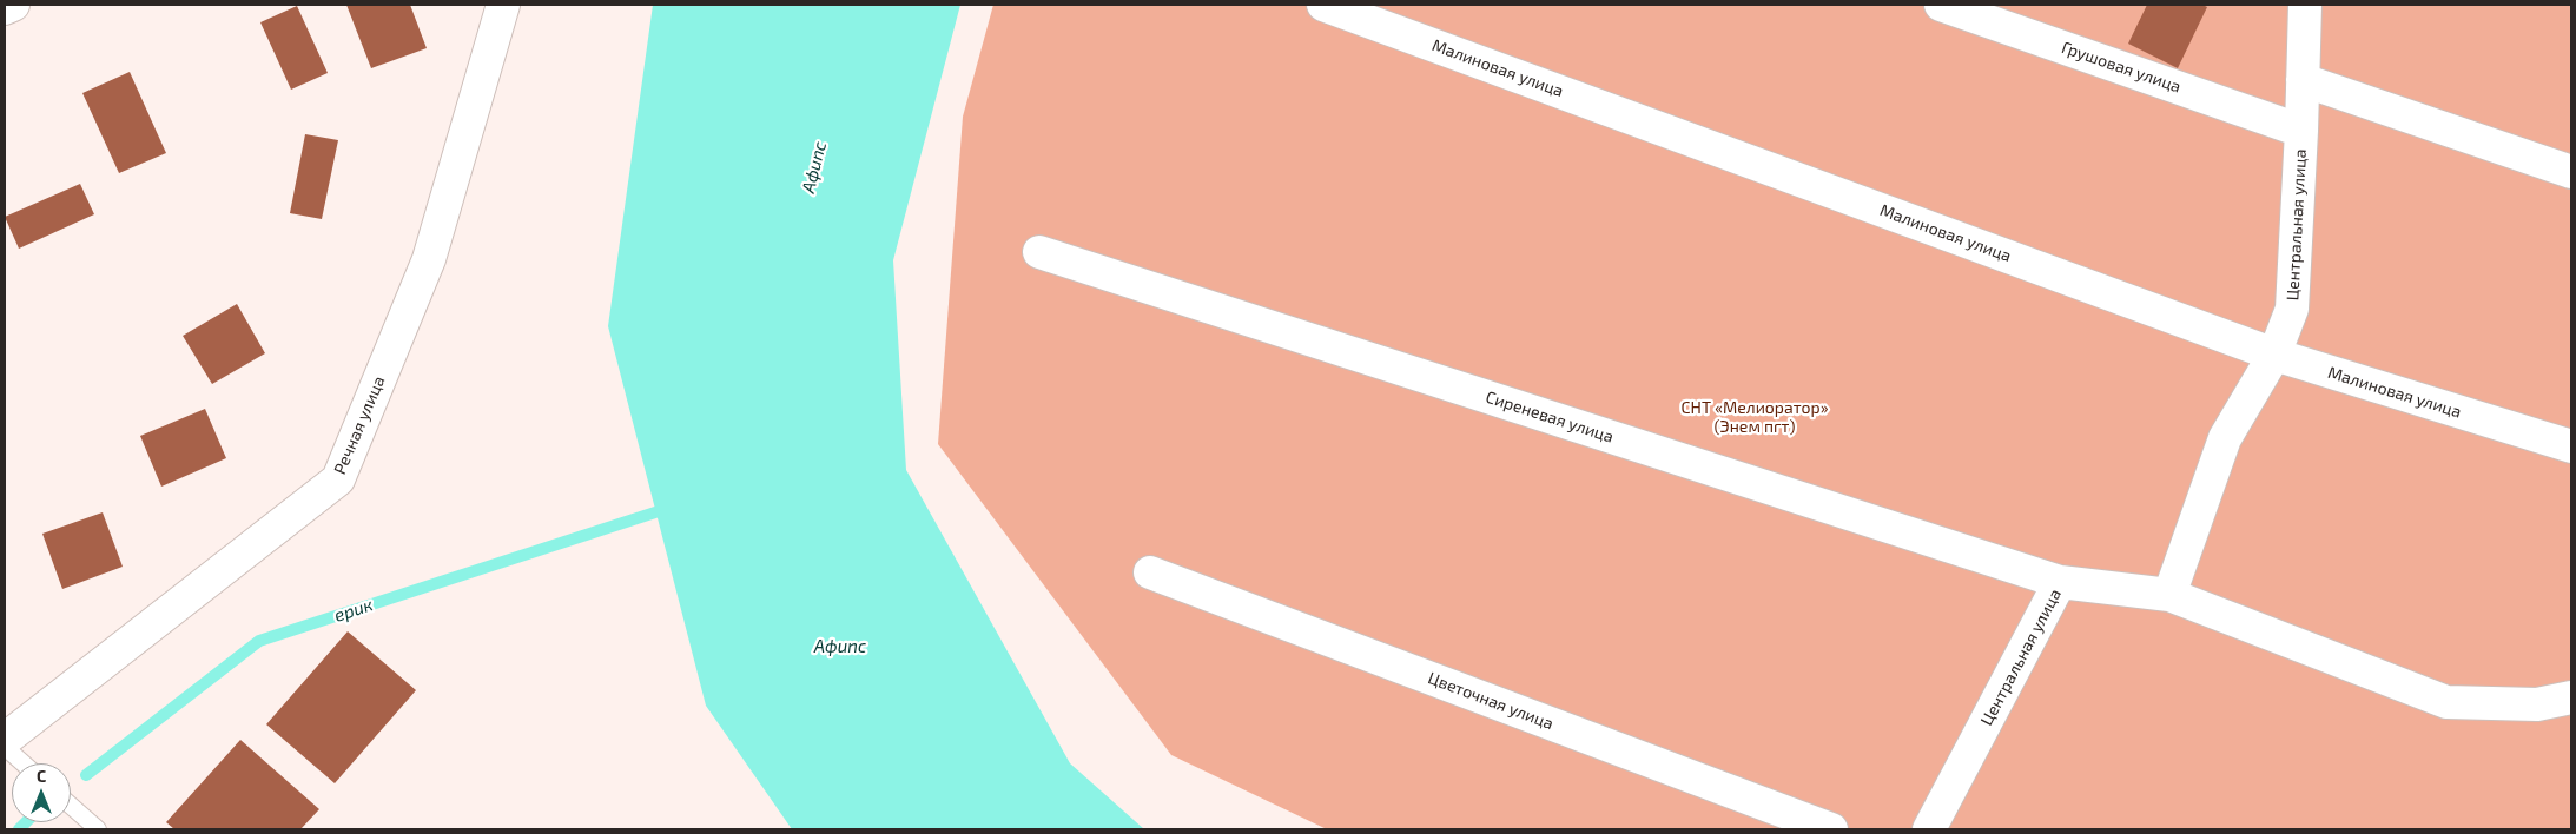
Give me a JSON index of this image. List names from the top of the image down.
{
  "streets": {
    "street": [
      "Грушовая улица",
      "Малиновая улица",
      "Центральная улица",
      "Сиреневая улица",
      "Речная улица",
      "Цветочная улица"
    ]
  },
  "crossings": [
    ["Грушовая улица", "Центральная улица"],
    ["Малиновая улица", "Центральная улица"],
    ["Центральная улица", "Сиреневая улица"]
  ],
  "water": ["Афипс", "ерик"],
  "parks": ["СНТ «Мелиоратор» (Энем пгт)"],
  "north": "top"
}
